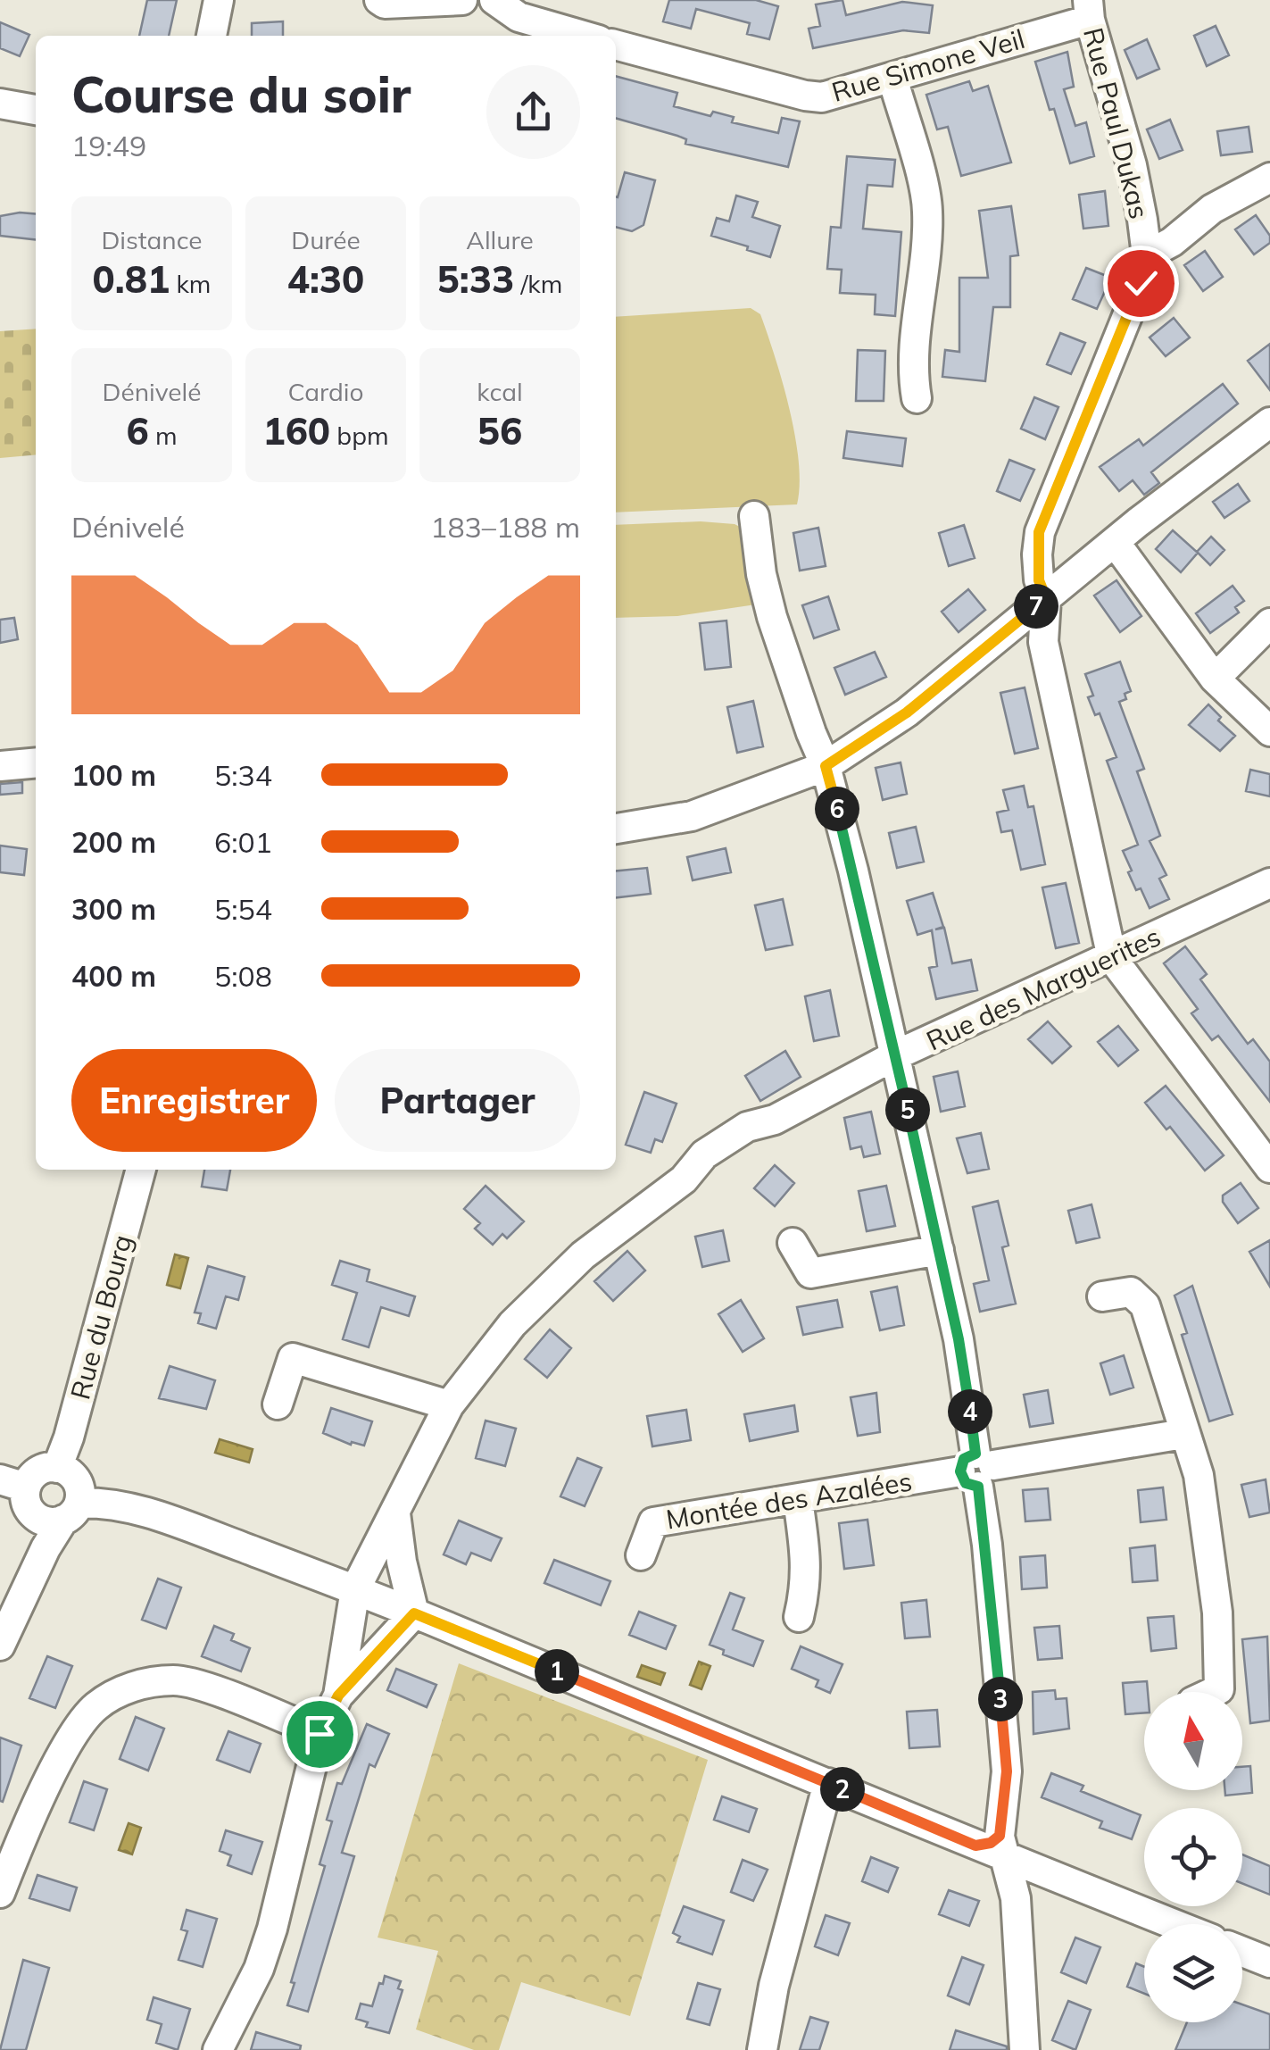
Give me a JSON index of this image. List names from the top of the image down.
{
  "streets": {
    "street": [
      "Rue Simone Veil",
      "Rue Paul Dukas",
      "Rue des Marguerites",
      "Rue du Bourg",
      "Montée des Azalées"
    ]
  },
  "crossings": [
    ["Rue Simone Veil", "Rue Paul Dukas"],
    ["Rue Paul Dukas", "Rue des Marguerites"]
  ],
  "north": "top",
  "page": {
    "heading": ["Course du soir", "19:49"],
    "stats": [
      ["Distance", "0.81 km"],
      ["Durée", "4:30"],
      ["Allure", "5:33 /km"],
      ["Dénivelé", "6 m"],
      ["Cardio", "160 bpm"],
      ["kcal", "56"]
    ],
    "chart": ["Dénivelé", "183–188 m"],
    "pins": [
      "7",
      "6",
      "5",
      "4",
      "1",
      "3",
      "2"
    ],
    "list": [
      {
        "name": "100 m",
        "note": "5:34"
      },
      {
        "name": "200 m",
        "note": "6:01"
      },
      {
        "name": "300 m",
        "note": "5:54"
      },
      {
        "name": "400 m",
        "note": "5:08"
      }
    ],
    "buttons": ["Enregistrer", "Partager"]
  }
}
